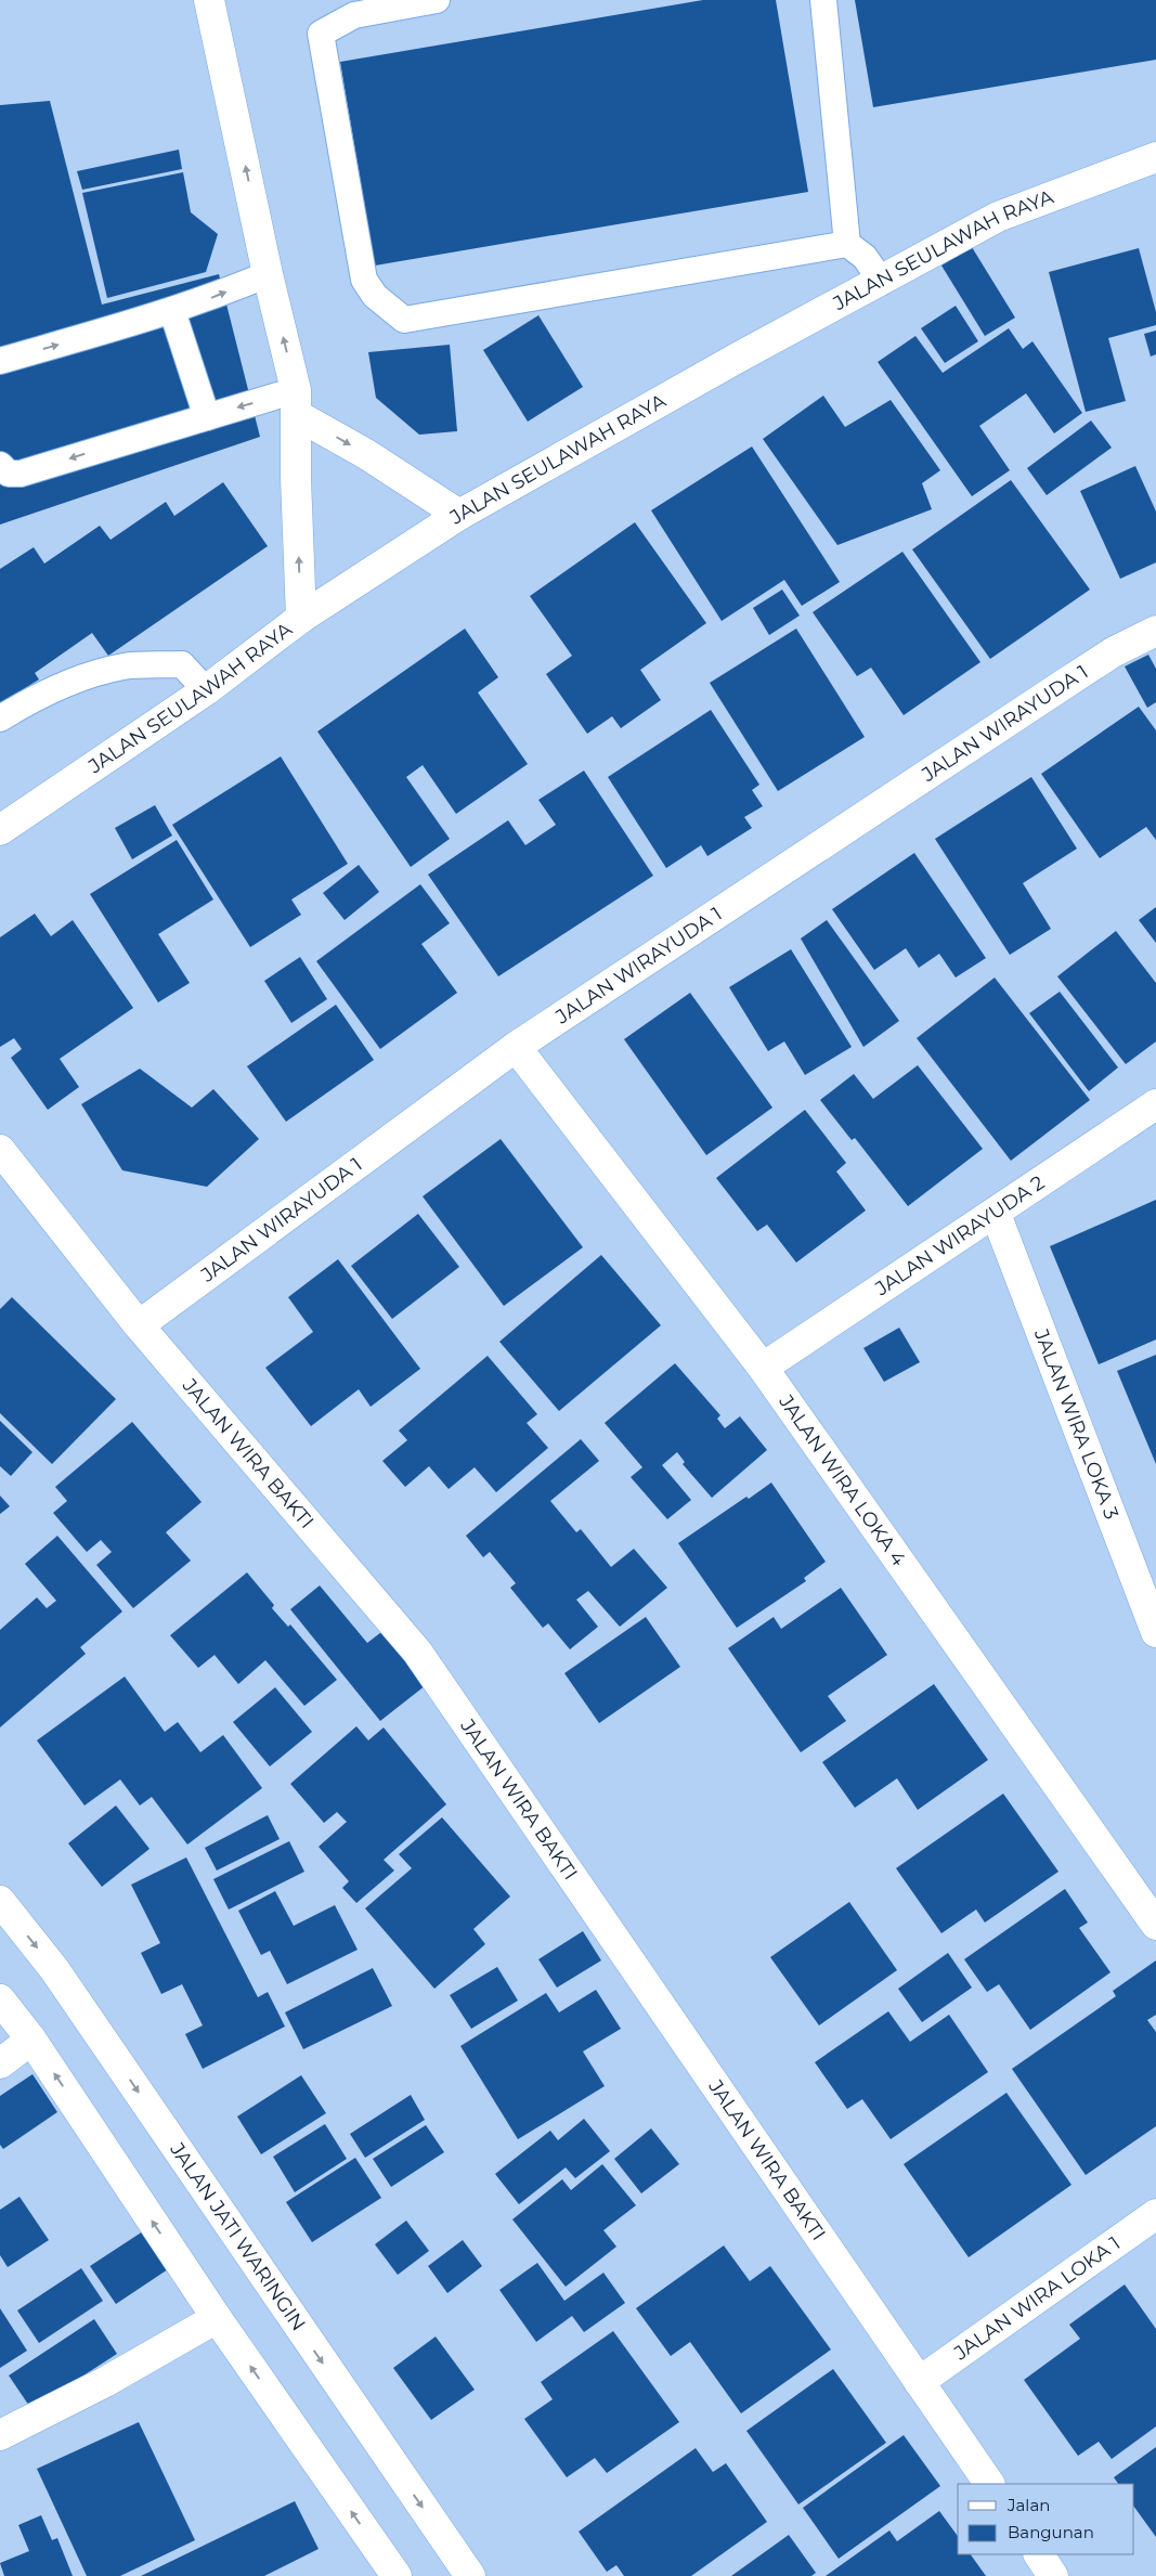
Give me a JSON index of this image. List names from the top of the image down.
{
  "streets": {
    "street": [
      "JALAN SEULAWAH RAYA",
      "JALAN WIRAYUDA 1",
      "JALAN WIRAYUDA 2",
      "JALAN WIRA LOKA 3",
      "JALAN WIRA BAKTI",
      "JALAN WIRA LOKA 4",
      "JALAN JATI WARINGIN",
      "JALAN WIRA LOKA 1"
    ]
  },
  "crossings": [
    ["JALAN WIRAYUDA 1", "JALAN WIRA BAKTI"],
    ["JALAN WIRAYUDA 1", "JALAN WIRA LOKA 4"],
    ["JALAN WIRAYUDA 2", "JALAN WIRA LOKA 3"],
    ["JALAN WIRAYUDA 2", "JALAN WIRA LOKA 4"],
    ["JALAN WIRA BAKTI", "JALAN WIRA LOKA 1"]
  ],
  "legend": ["Jalan", "Bangunan"]
}
